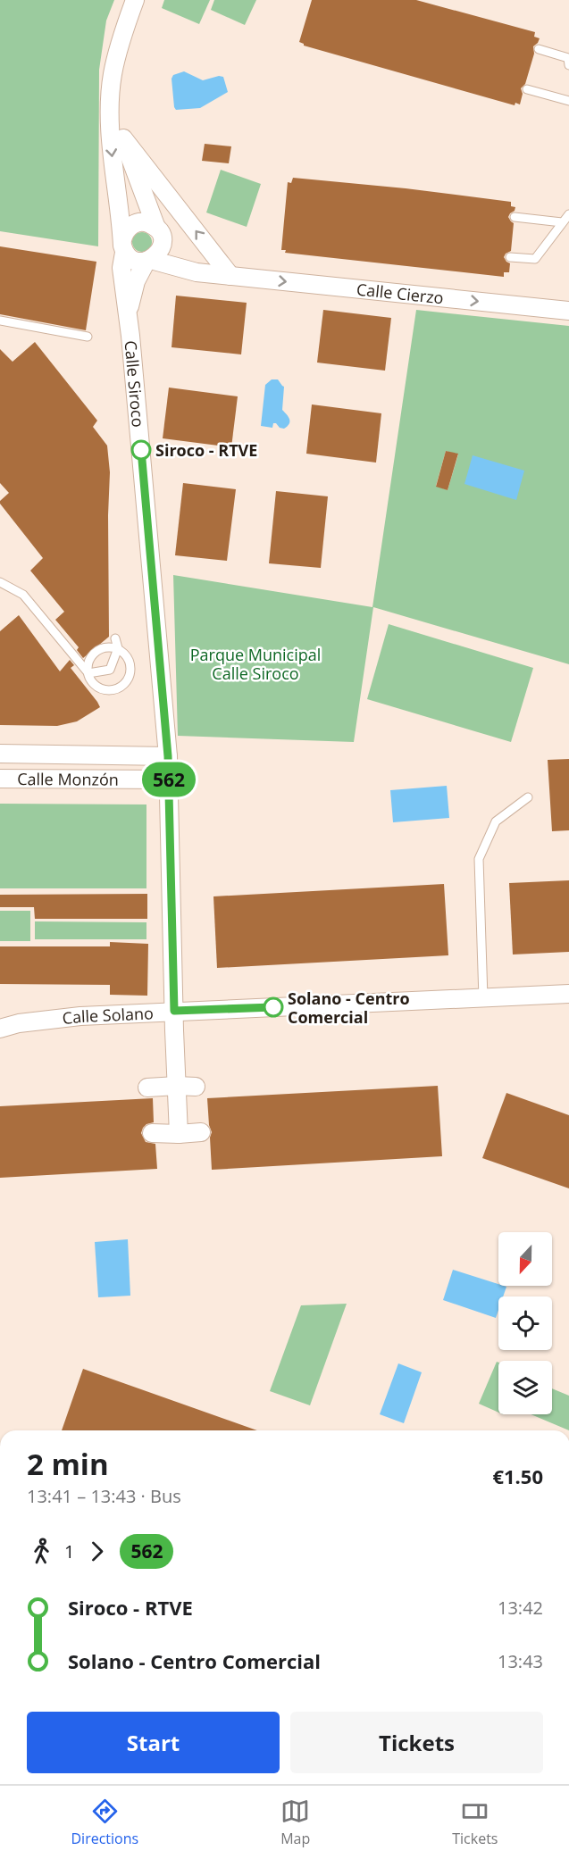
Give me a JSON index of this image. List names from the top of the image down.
{
  "streets": {
    "street": [
      "Calle Cierzo",
      "Calle Siroco",
      "Calle Monzón",
      "Calle Solano"
    ]
  },
  "crossings": [
    ["Calle Cierzo", "Calle Siroco"],
    ["Calle Siroco", "Calle Monzón"],
    ["Calle Siroco", "Calle Solano"]
  ],
  "one_way": ["Calle Cierzo"],
  "parks": ["Parque Municipal Calle Siroco"],
  "places": ["Siroco - RTVE", "Solano - Centro Comercial"],
  "lines": ["bus line 562"],
  "north": "bottom",
  "page": {
    "on_map": "562",
    "heading": ["2 min", "13:41 – 13:43 · Bus", "€1.50"],
    "legs": ["1", "562"],
    "list": [
      {
        "name": "Siroco - RTVE",
        "value": "13:42"
      },
      {
        "name": "Solano - Centro Comercial",
        "value": "13:43"
      }
    ],
    "buttons": ["Start", "Tickets"],
    "tabs": ["Directions", "Map", "Tickets"]
  }
}
